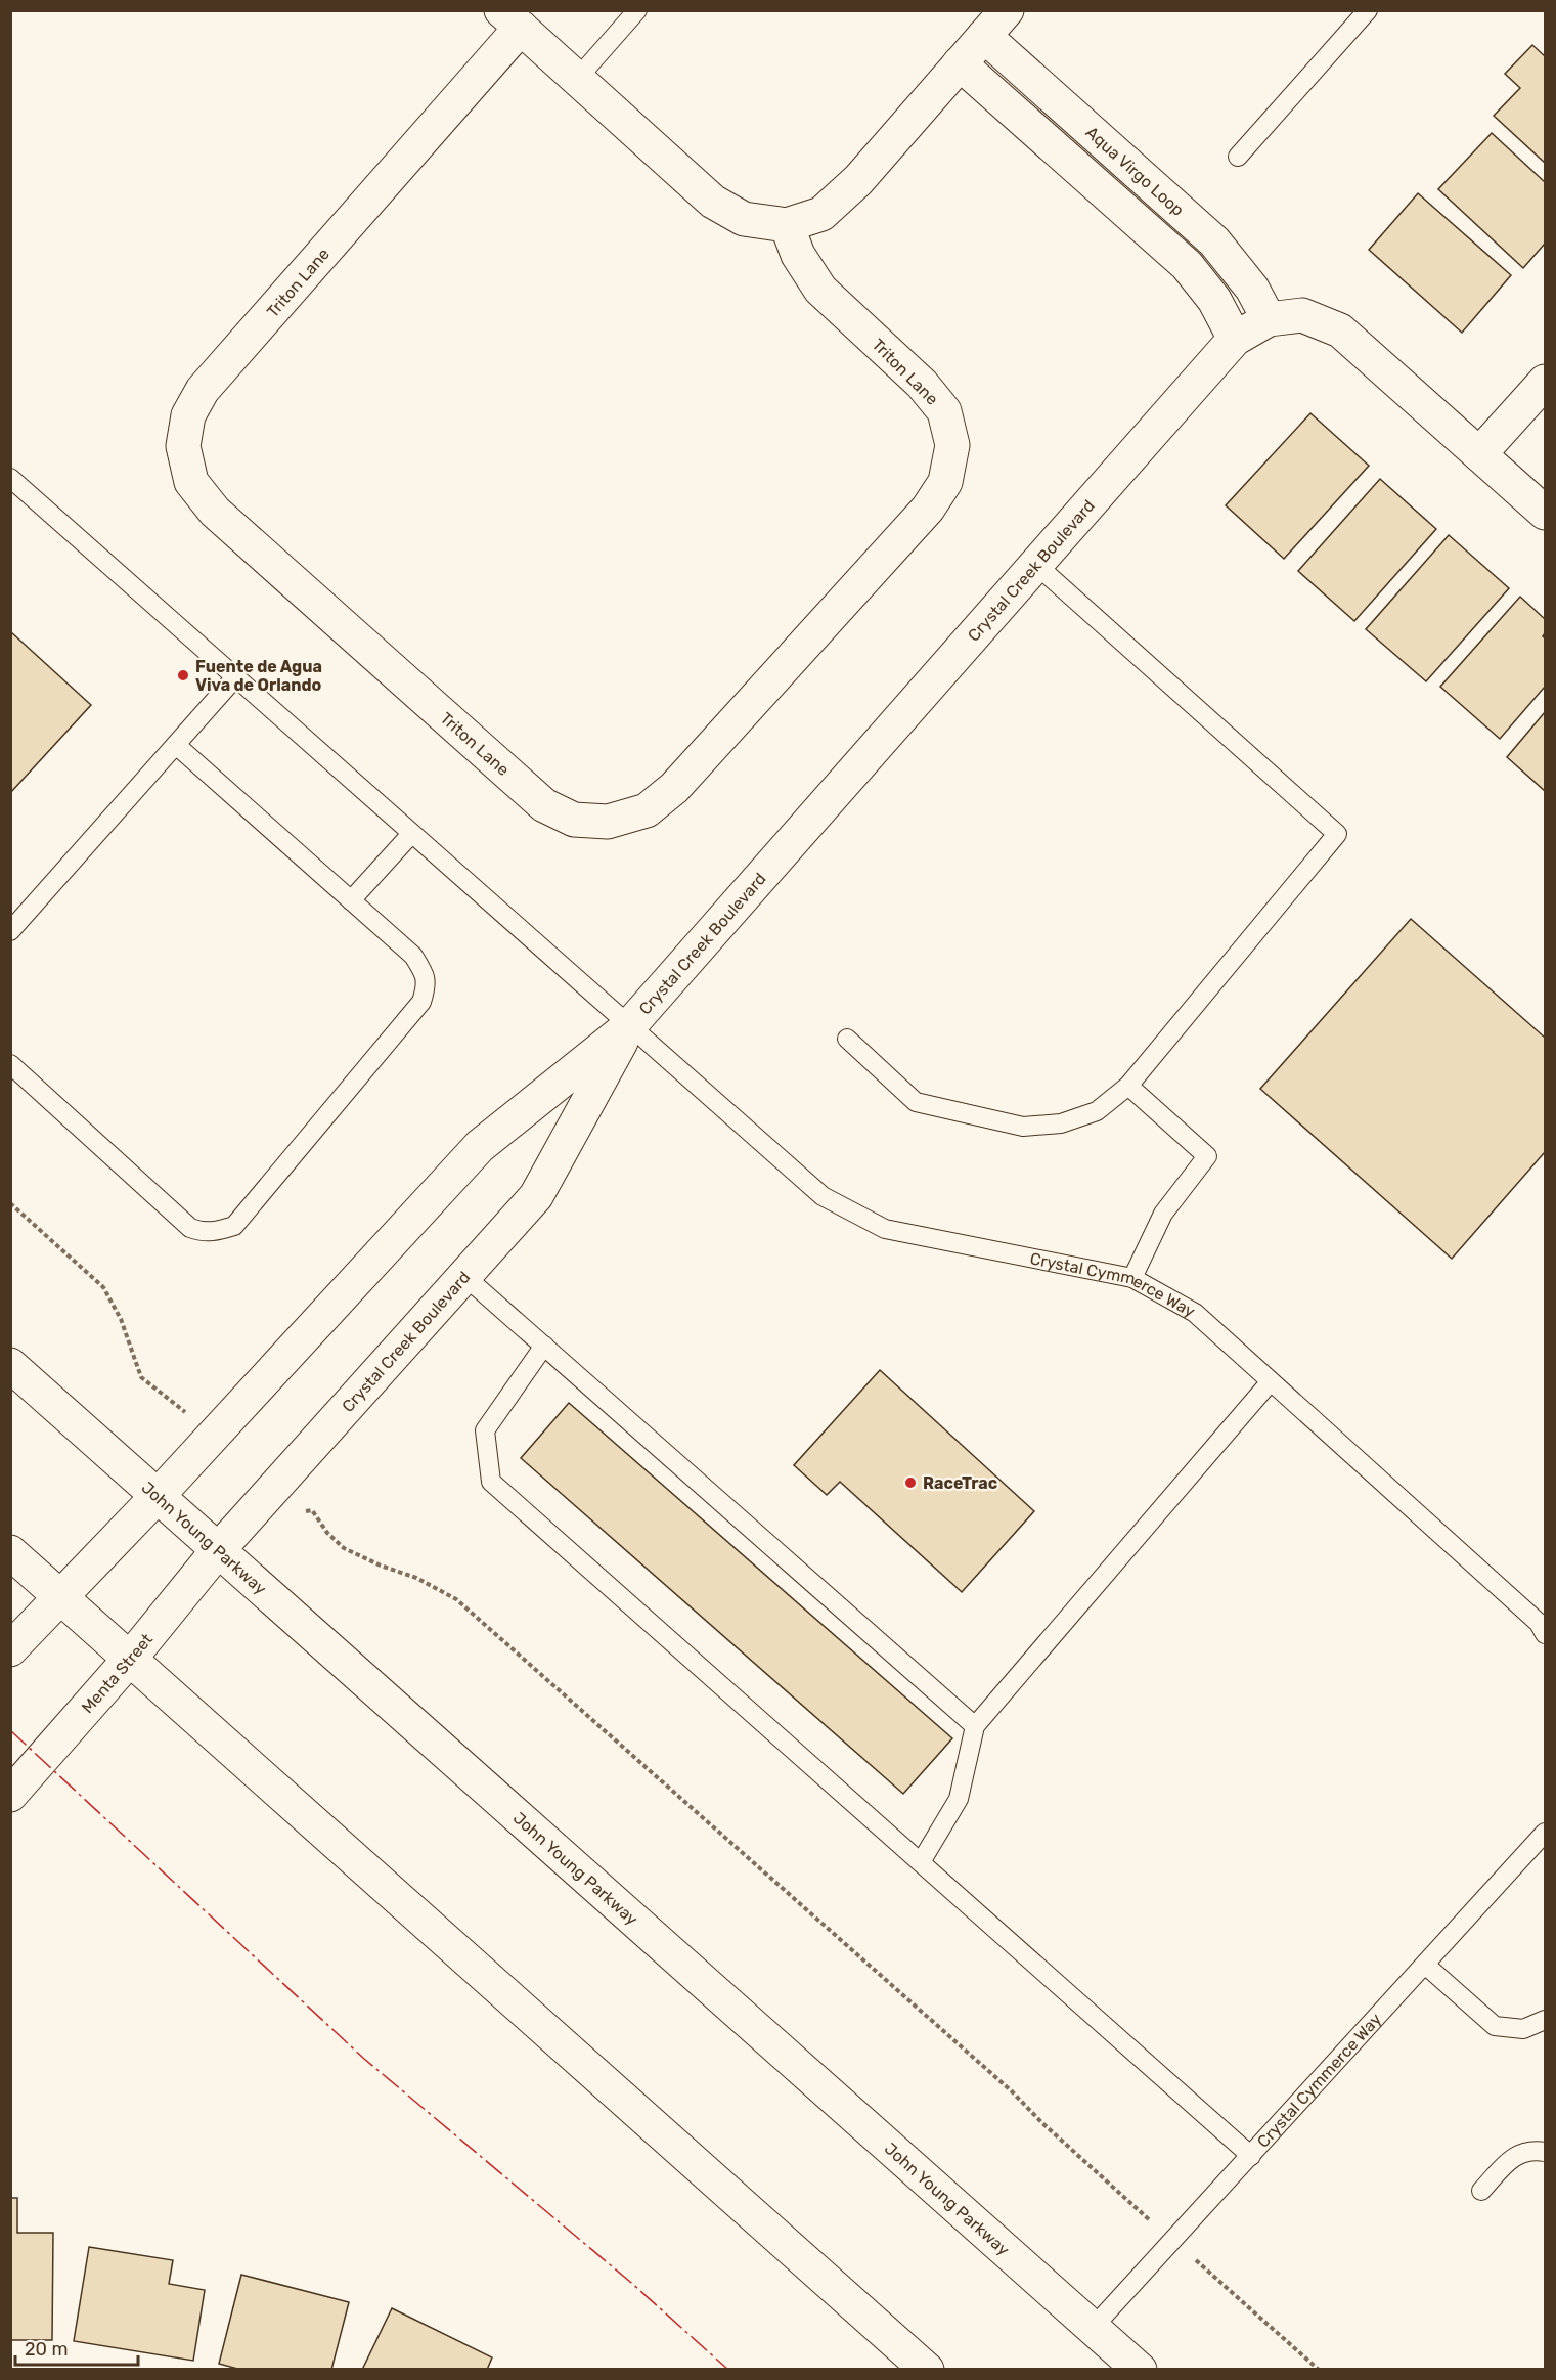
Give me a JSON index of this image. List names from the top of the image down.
{
  "streets": {
    "main road": [
      "Aqua Virgo Loop",
      "Triton Lane",
      "Crystal Creek Boulevard",
      "John Young Parkway",
      "Menta Street"
    ],
    "lane": ["Crystal Cymmerce Way"]
  },
  "crossings": [
    ["Aqua Virgo Loop", "Crystal Creek Boulevard"],
    ["Crystal Creek Boulevard", "Crystal Cymmerce Way"],
    ["Crystal Creek Boulevard", "John Young Parkway"],
    ["Crystal Creek Boulevard", "Menta Street"],
    ["Crystal Cymmerce Way", "John Young Parkway"],
    ["John Young Parkway", "Menta Street"]
  ],
  "places": ["Fuente de Agua Viva de Orlando", "RaceTrac"],
  "scale_bar": "20 m"
}
